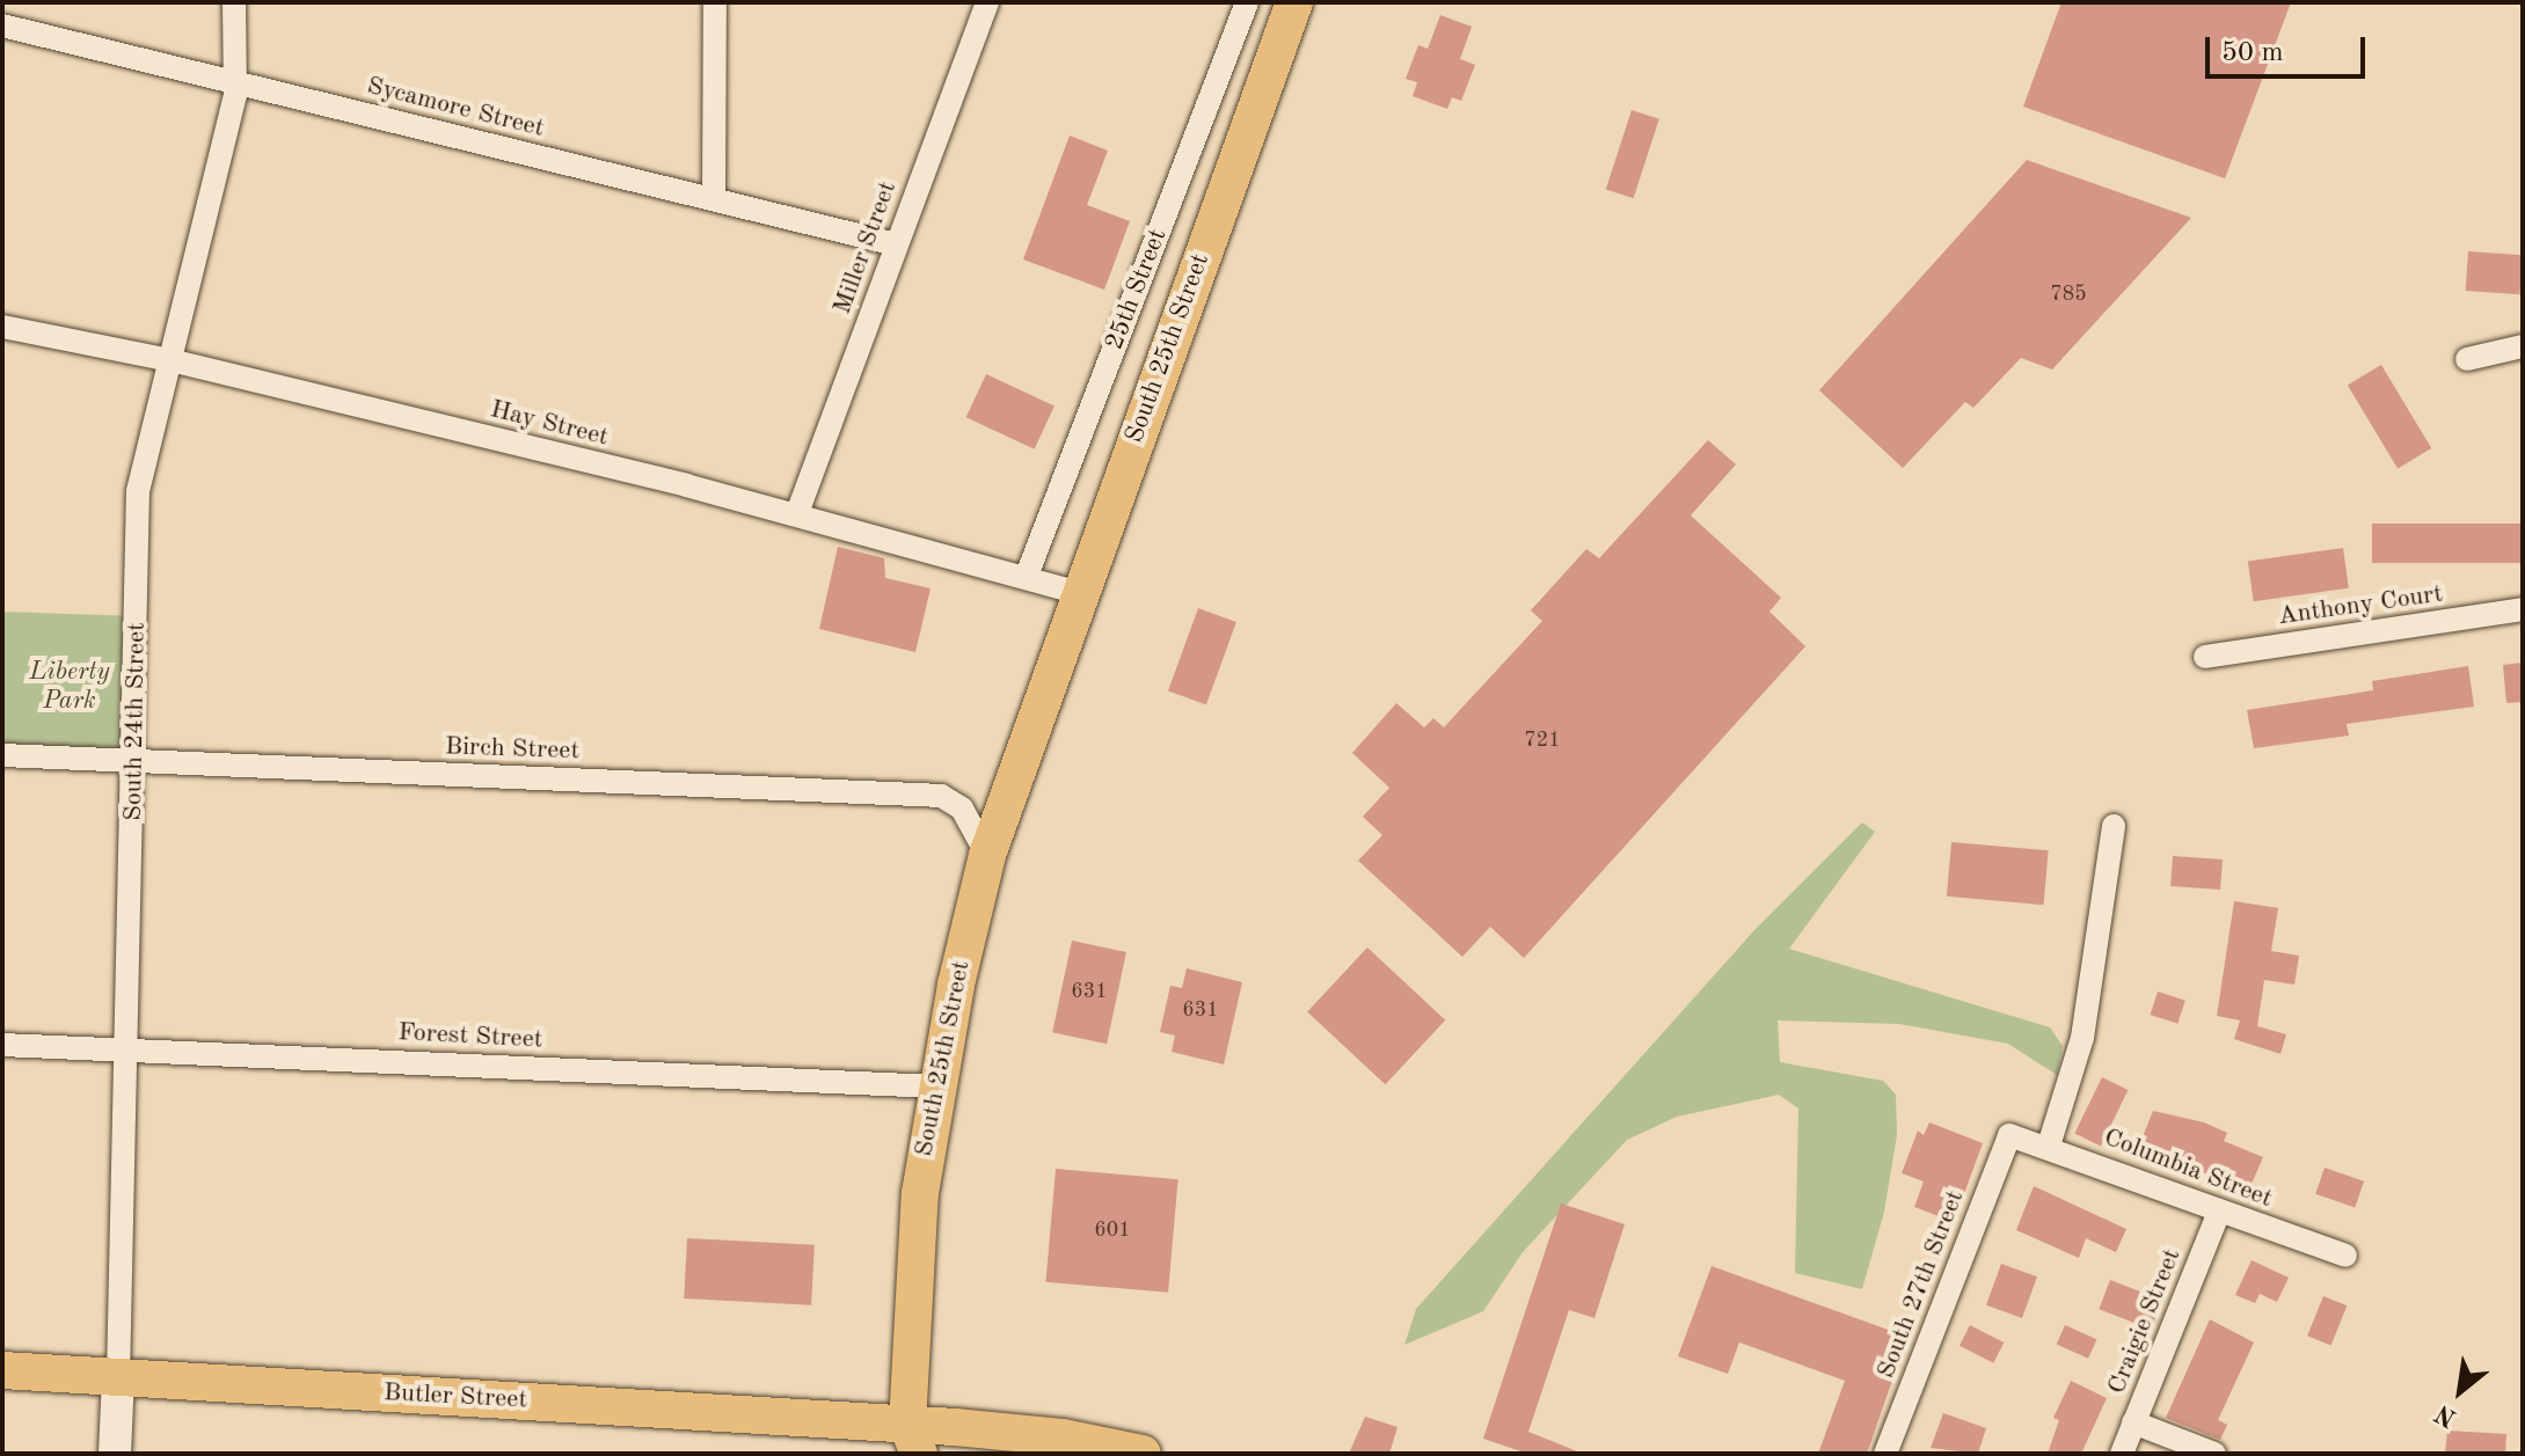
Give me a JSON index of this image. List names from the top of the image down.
{
  "streets": {
    "main road": ["South 25th Street", "Butler Street"],
    "street": [
      "Sycamore Street",
      "Miller Street",
      "25th Street",
      "Hay Street",
      "Anthony Court",
      "South 24th Street",
      "Birch Street",
      "Forest Street",
      "Columbia Street",
      "South 27th Street",
      "Craigie Street"
    ]
  },
  "crossings": [
    ["Sycamore Street", "Miller Street"],
    ["Sycamore Street", "South 24th Street"],
    ["Miller Street", "Hay Street"],
    ["25th Street", "Hay Street"],
    ["South 25th Street", "Hay Street"],
    ["South 25th Street", "Birch Street"],
    ["South 25th Street", "Forest Street"],
    ["South 25th Street", "Butler Street"],
    ["Hay Street", "South 24th Street"],
    ["South 24th Street", "Birch Street"],
    ["South 24th Street", "Forest Street"],
    ["South 24th Street", "Butler Street"],
    ["Columbia Street", "South 27th Street"],
    ["Columbia Street", "Craigie Street"]
  ],
  "parks": ["Liberty Park"],
  "house_numbers": [
    "785",
    "721",
    "631",
    "631",
    "601"
  ],
  "scale_bar": "50 m",
  "north": "bottom left"
}
